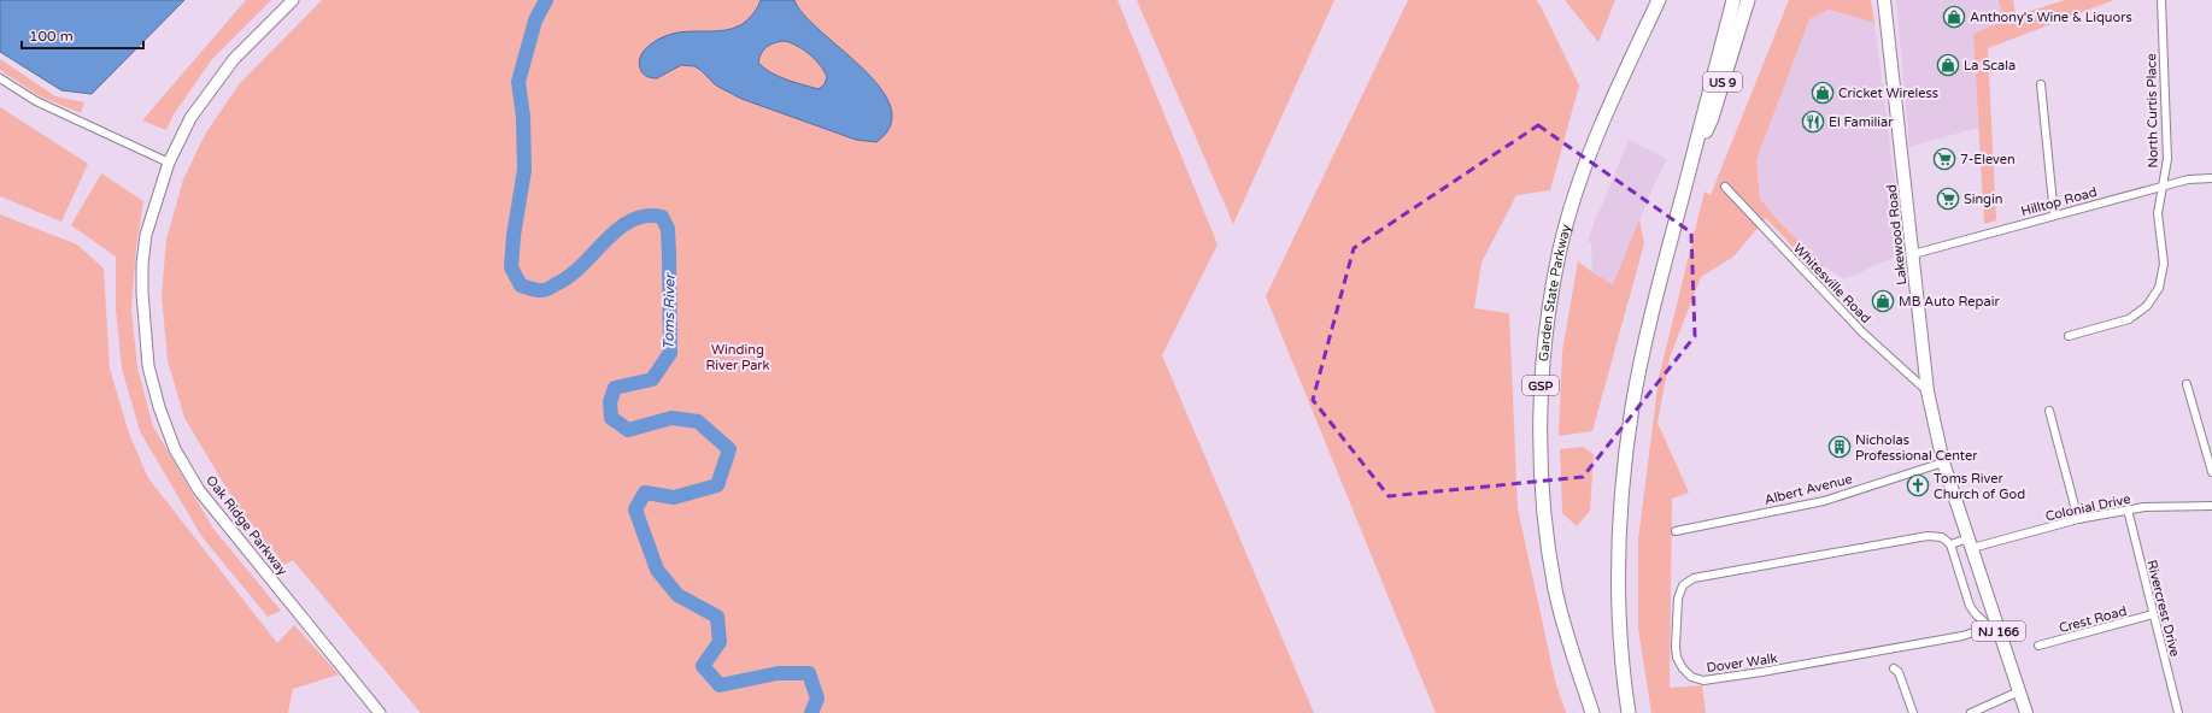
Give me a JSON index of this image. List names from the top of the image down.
{
  "streets": {
    "highway": ["US 9", "Garden State Parkway", "GSP"],
    "main road": ["Lakewood Road", "Oak Ridge Parkway", "NJ 166"],
    "street": [
      "North Curtis Place",
      "Hilltop Road",
      "Whitesville Road",
      "Albert Avenue",
      "Colonial Drive",
      "Rivercrest Drive",
      "Crest Road",
      "Dover Walk"
    ]
  },
  "crossings": [
    ["North Curtis Place", "Hilltop Road"],
    ["Hilltop Road", "Lakewood Road"],
    ["Lakewood Road", "Whitesville Road"],
    ["Lakewood Road", "Albert Avenue"],
    ["Lakewood Road", "Colonial Drive"],
    ["Lakewood Road", "Dover Walk"],
    ["Colonial Drive", "Rivercrest Drive"],
    ["Rivercrest Drive", "Crest Road"]
  ],
  "water": ["Toms River"],
  "parks": ["Winding River Park"],
  "places": {
    "shop": [
      "Anthony's Wine & Liquors",
      "La Scala",
      "Cricket Wireless",
      "MB Auto Repair"
    ],
    "restaurant": ["El Familiar"],
    "supermarket": ["7-Eleven", "Singin"],
    "building": ["Nicholas Professional Center"],
    "church": ["Toms River Church of God"]
  },
  "scale_bar": "100 m"
}
